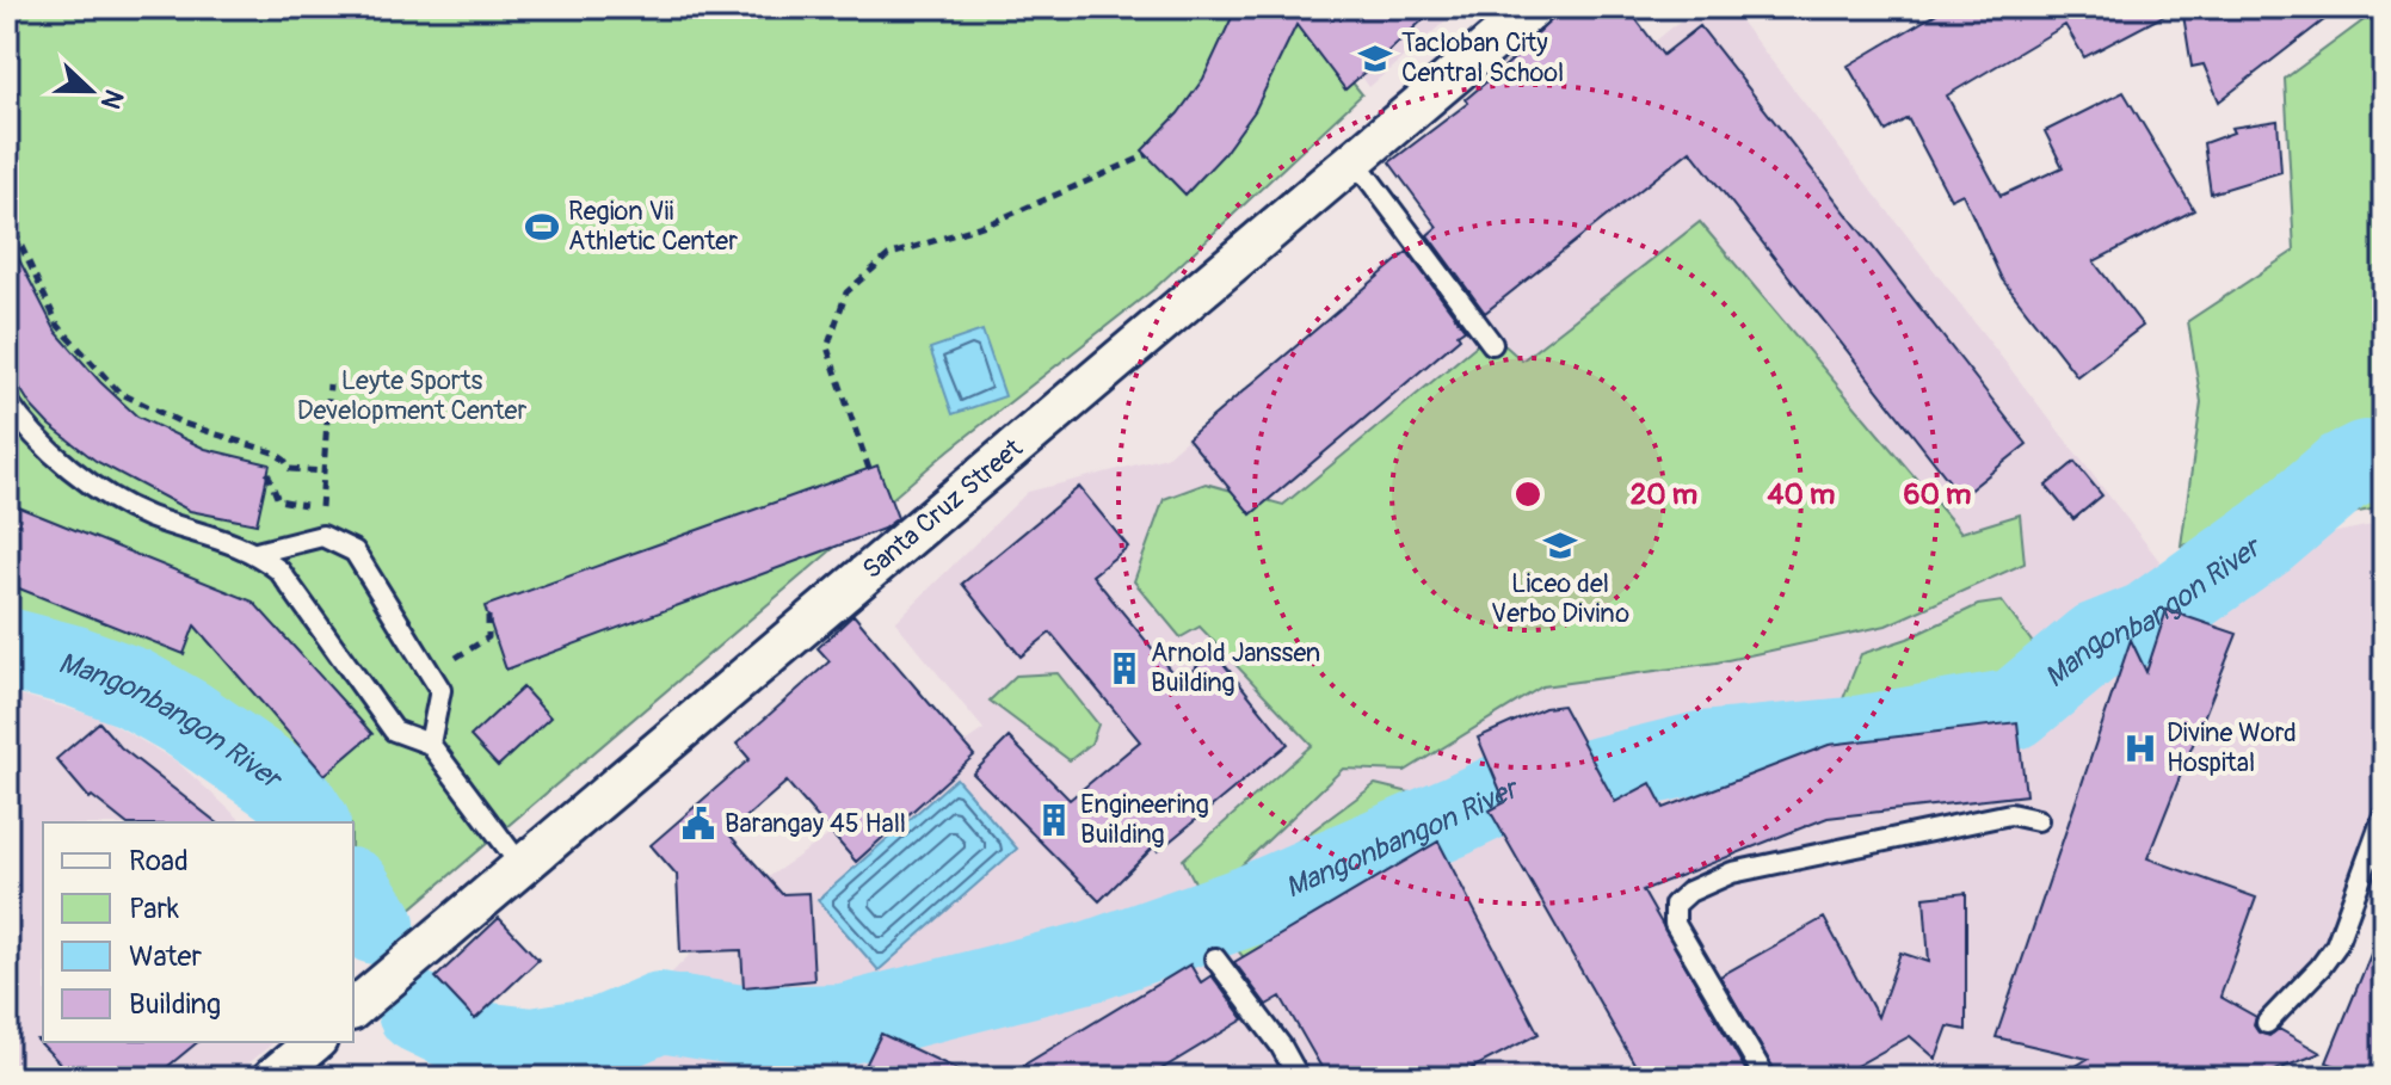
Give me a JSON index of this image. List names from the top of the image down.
{
  "streets": {
    "street": ["Santa Cruz Street"]
  },
  "water": ["Mangonbangon River"],
  "parks": ["Leyte Sports Development Center"],
  "places": {
    "school or university": ["Tacloban City Central School", "Liceo del Verbo Divino"],
    "sports": ["Region Vii Athletic Center"],
    "building": ["Arnold Janssen Building", "Engineering Building"],
    "hospital": ["Divine Word Hospital"],
    "public building": ["Barangay 45 Hall"]
  },
  "legend": [
    "Road",
    "Park",
    "Water",
    "Building"
  ],
  "north": "right",
  "rings": ["20 m", "40 m", "60 m"]
}
